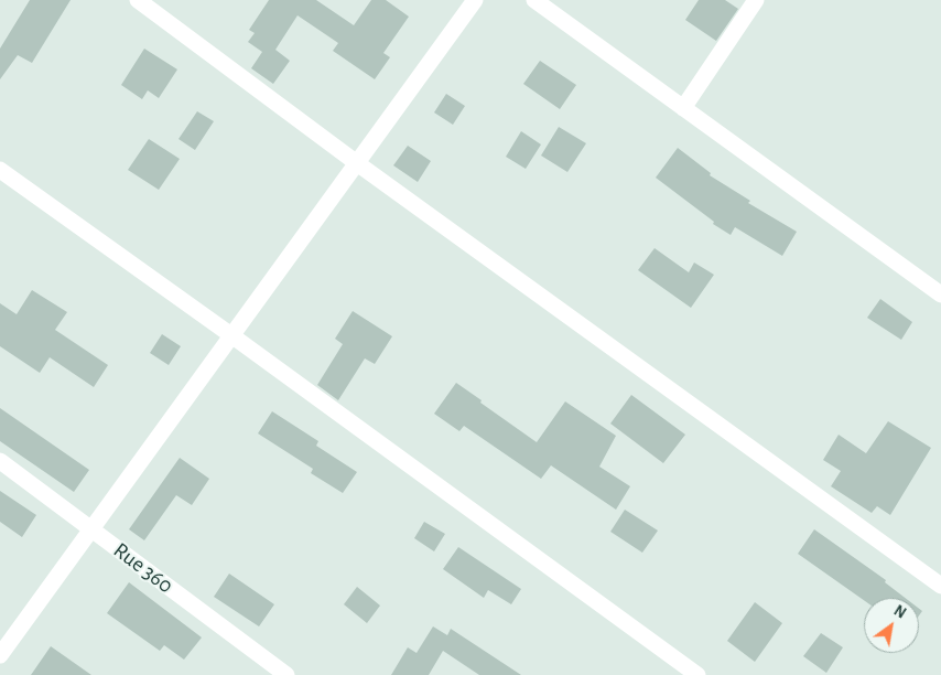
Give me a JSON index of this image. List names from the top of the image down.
{
  "streets": {
    "street": ["Rue 360"]
  },
  "north": "top right"
}
